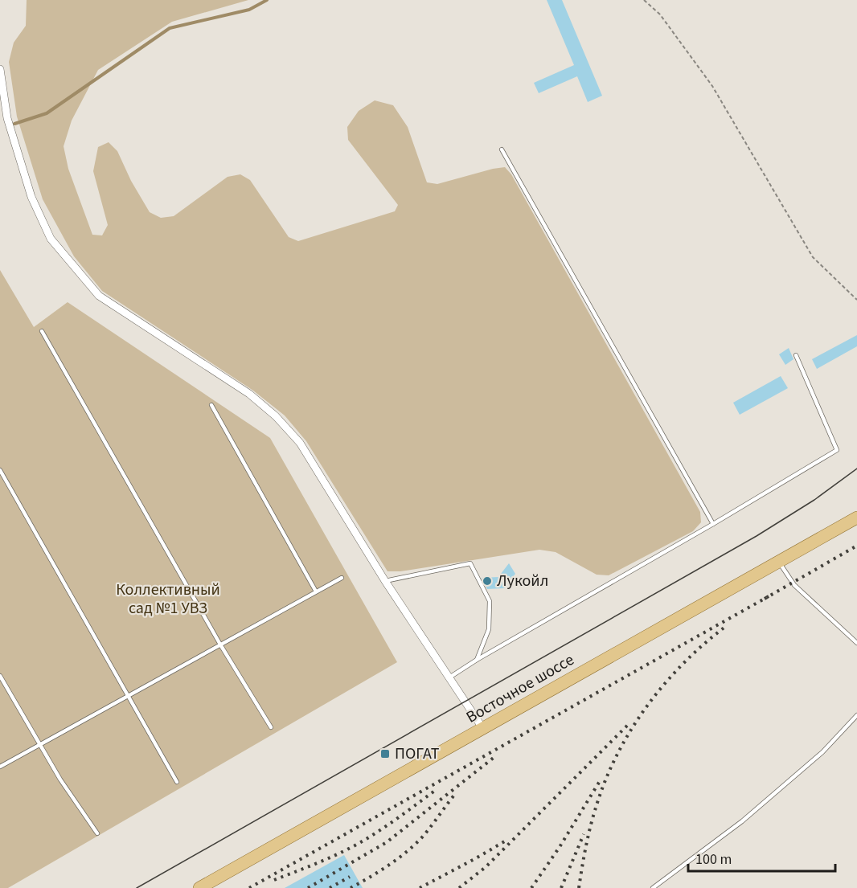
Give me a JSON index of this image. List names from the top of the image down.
{
  "streets": {
    "main road": ["Восточное шоссе"]
  },
  "parks": ["Коллективный сад №1 УВЗ"],
  "places": {
    "other": ["Лукойл"],
    "transit": ["ПОГАТ"]
  },
  "scale_bar": "100 m"
}
